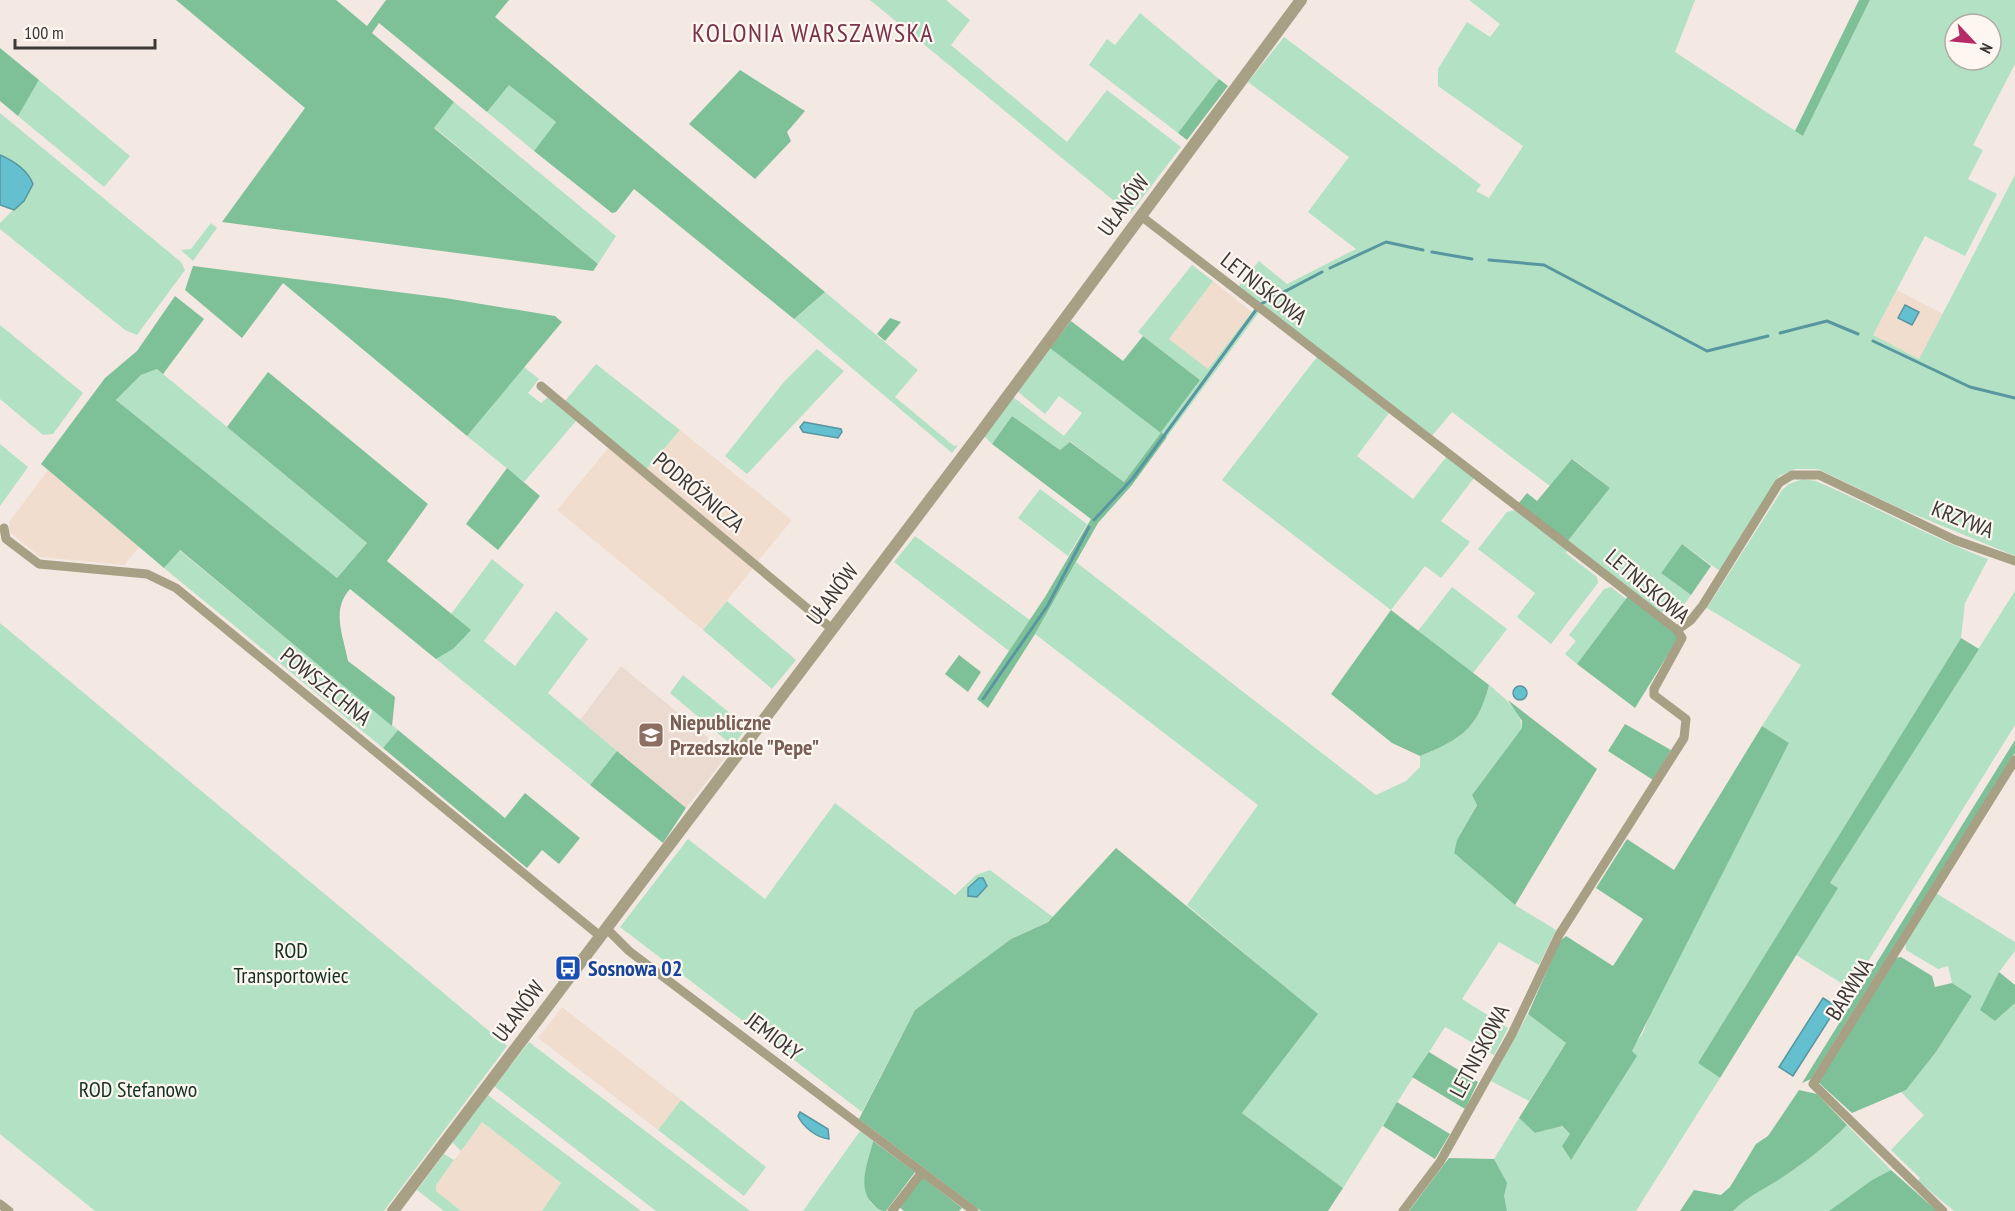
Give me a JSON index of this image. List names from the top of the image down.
{
  "streets": {
    "street": [
      "UŁANÓW",
      "LETNISKOWA",
      "PODRÓŻNICZA",
      "KRZYWA",
      "POWSZECHNA",
      "BARWNA",
      "JEMIOŁY"
    ]
  },
  "crossings": [
    ["UŁANÓW", "LETNISKOWA"],
    ["UŁANÓW", "PODRÓŻNICZA"],
    ["UŁANÓW", "POWSZECHNA"],
    ["UŁANÓW", "JEMIOŁY"],
    ["LETNISKOWA", "KRZYWA"],
    ["POWSZECHNA", "JEMIOŁY"]
  ],
  "districts": ["KOLONIA WARSZAWSKA"],
  "parks": ["ROD Transportowiec", "ROD Stefanowo"],
  "places": {
    "school or university": ["Niepubliczne Przedszkole \"Pepe\""],
    "bus stop": ["Sosnowa 02"]
  },
  "scale_bar": "100 m",
  "north": "bottom right"
}
